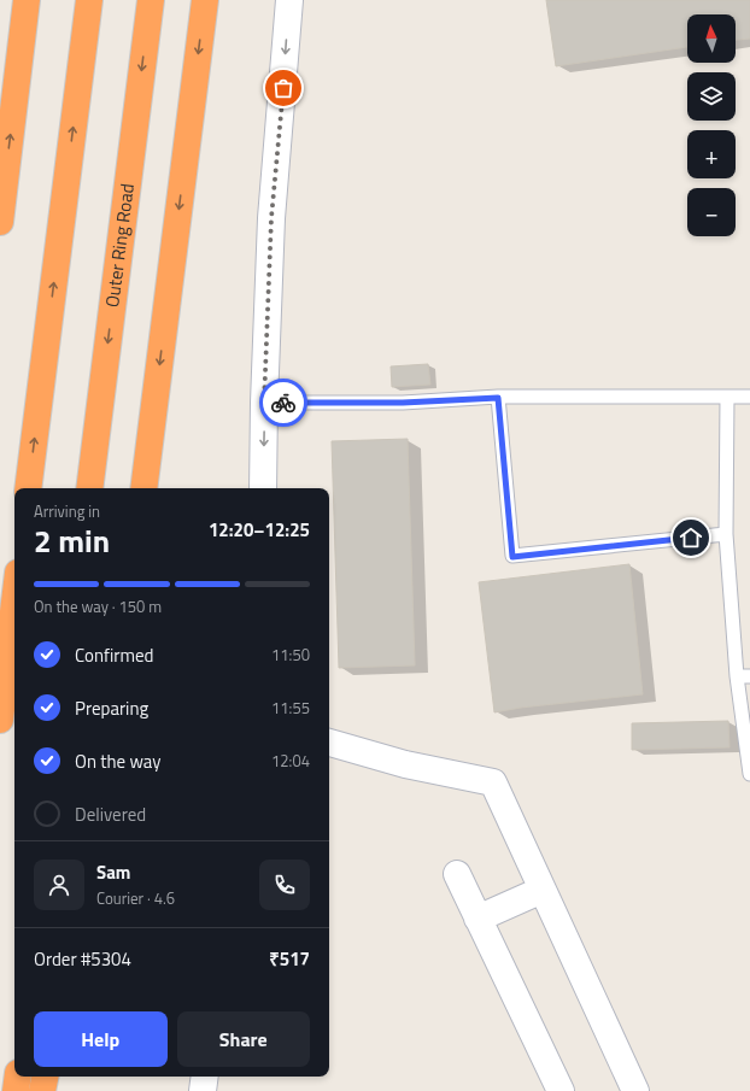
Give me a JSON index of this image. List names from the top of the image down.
{
  "streets": {
    "highway": ["Outer Ring Road"]
  },
  "north": "top",
  "page": {
    "map_buttons": ["+", "−"],
    "heading": ["2 min", "Arriving in", "12:20–12:25"],
    "panel": [
      "Sam",
      "Courier · 4.6",
      "Order #5304",
      "₹517"
    ],
    "bar": "On the way · 150 m",
    "list": [
      ["Confirmed", "11:50"],
      ["Preparing", "11:55"],
      ["On the way", "12:04"],
      "Delivered"
    ],
    "buttons": ["Help", "Share"]
  }
}
